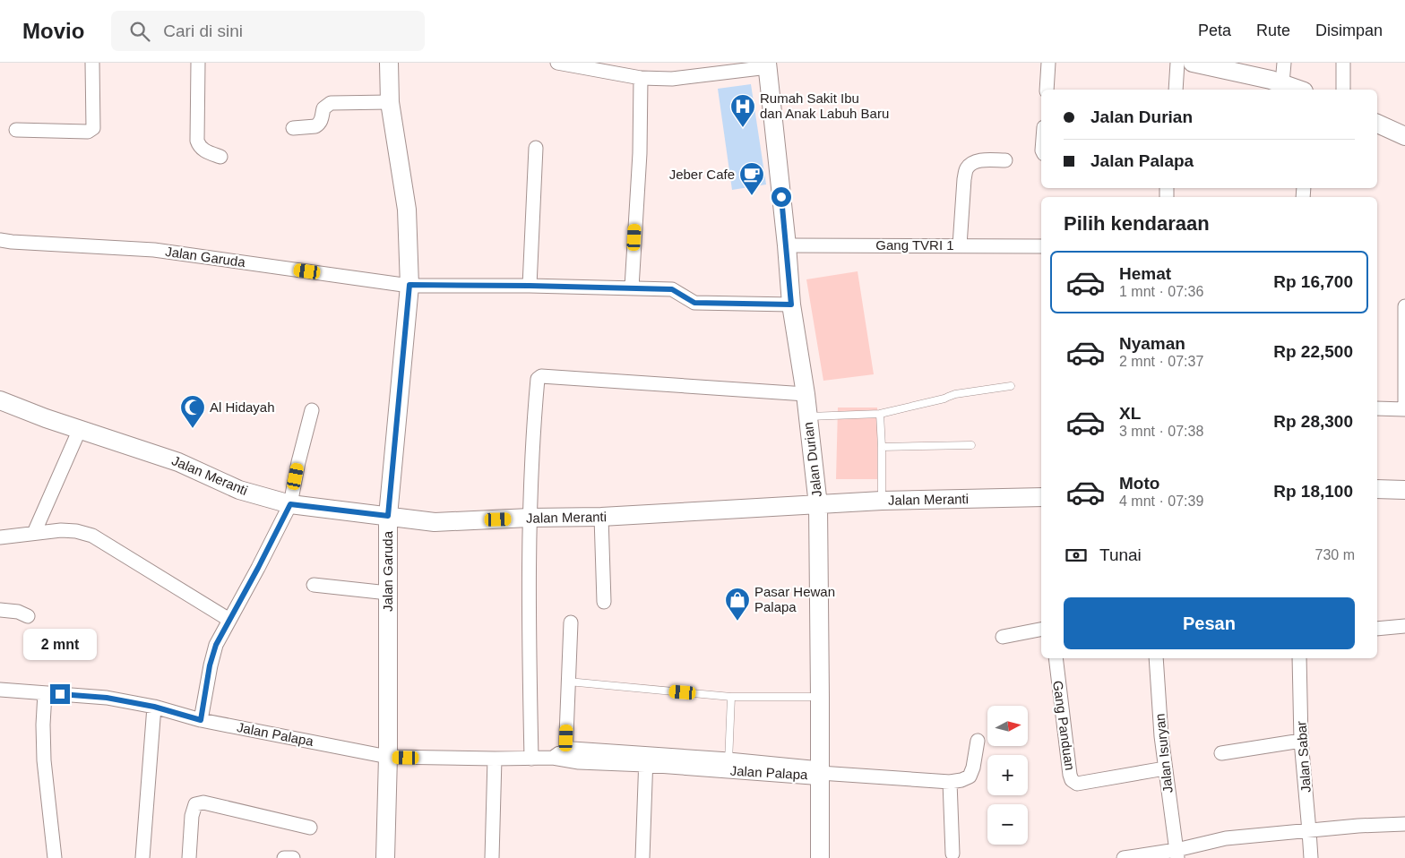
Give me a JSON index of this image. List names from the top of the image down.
{
  "streets": {
    "street": [
      "Gang TVRI 1",
      "Jalan Garuda",
      "Jalan Durian",
      "Jalan Meranti",
      "Gang Panduan",
      "Jalan Palapa",
      "Jalan Isuryan",
      "Jalan Sabar"
    ]
  },
  "crossings": [
    ["Gang TVRI 1", "Jalan Durian"],
    ["Jalan Garuda", "Jalan Durian"],
    ["Jalan Garuda", "Jalan Meranti"],
    ["Jalan Garuda", "Jalan Palapa"],
    ["Jalan Durian", "Jalan Meranti"],
    ["Jalan Durian", "Jalan Palapa"],
    ["Gang Panduan", "Jalan Isuryan"]
  ],
  "places": {
    "hospital": ["Rumah Sakit Ibu dan Anak Labuh Baru"],
    "cafe": ["Jeber Cafe"],
    "mosque": ["Al Hidayah"],
    "shop": ["Pasar Hewan Palapa"]
  },
  "north": "right",
  "page": {
    "header": "Movio",
    "search": "Cari di sini",
    "nav": ["Peta", "Rute", "Disimpan"],
    "banner": ["Jalan Durian", "Jalan Palapa"],
    "heading": "Pilih kendaraan",
    "list": [
      {
        "name": "Hemat",
        "note": "1 mnt · 07:36",
        "value": "Rp 16,700"
      },
      {
        "name": "Nyaman",
        "note": "2 mnt · 07:37",
        "value": "Rp 22,500"
      },
      {
        "name": "XL",
        "note": "3 mnt · 07:38",
        "value": "Rp 28,300"
      },
      {
        "name": "Moto",
        "note": "4 mnt · 07:39",
        "value": "Rp 18,100"
      }
    ],
    "pay": ["Tunai", "730 m"],
    "buttons": "Pesan",
    "bubble": "2 mnt",
    "map_buttons": ["+", "−"]
  }
}
